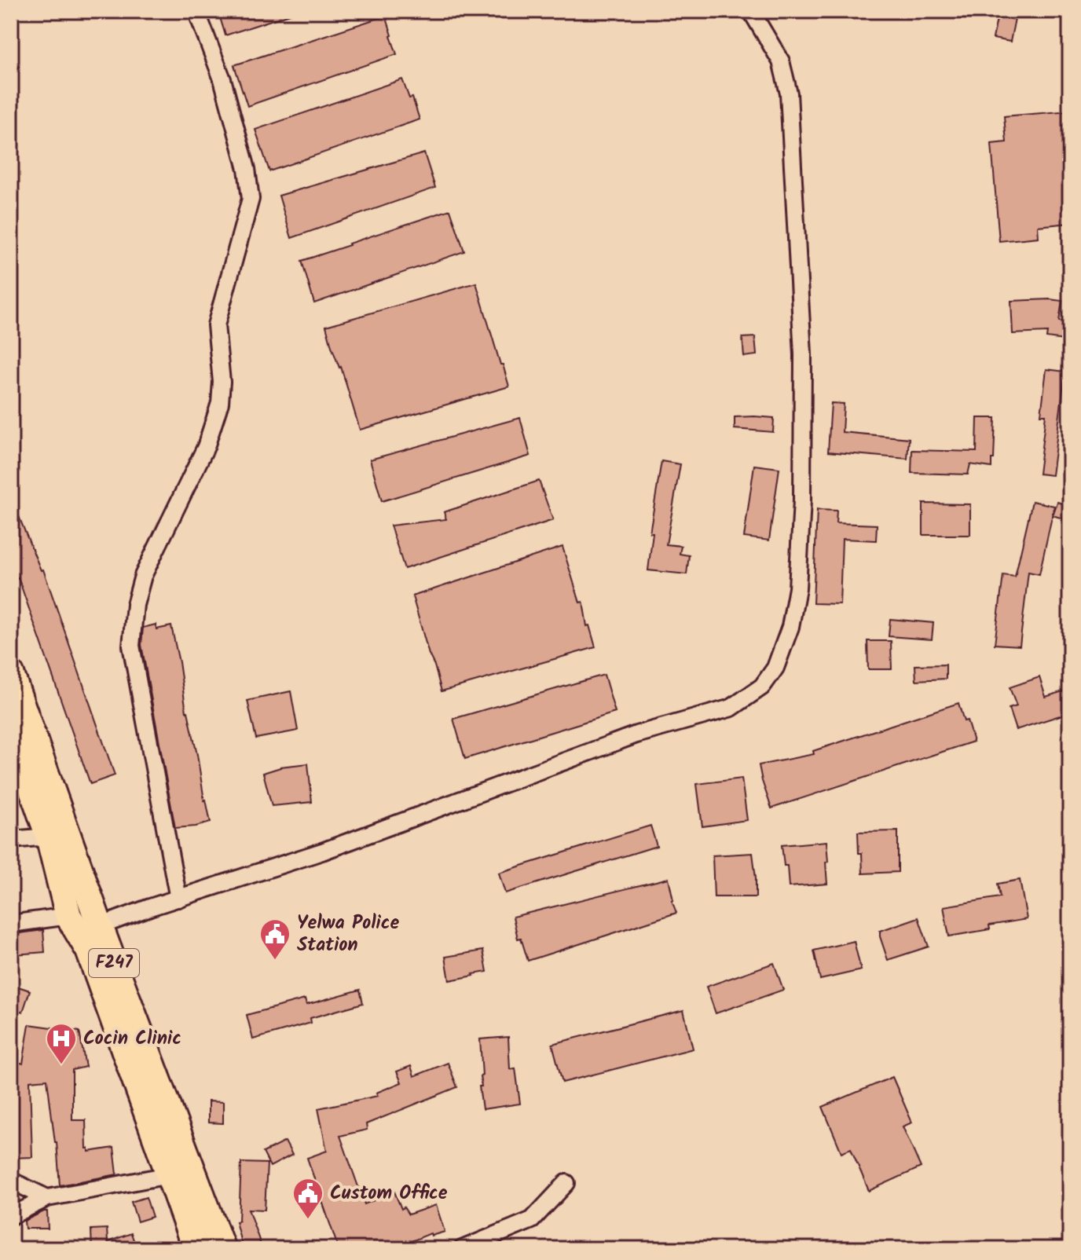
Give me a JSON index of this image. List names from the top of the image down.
{
  "streets": {
    "main road": ["F247"]
  },
  "places": {
    "public building": ["Yelwa Police Station", "Custom Office"],
    "hospital": ["Cocin Clinic"]
  }
}
